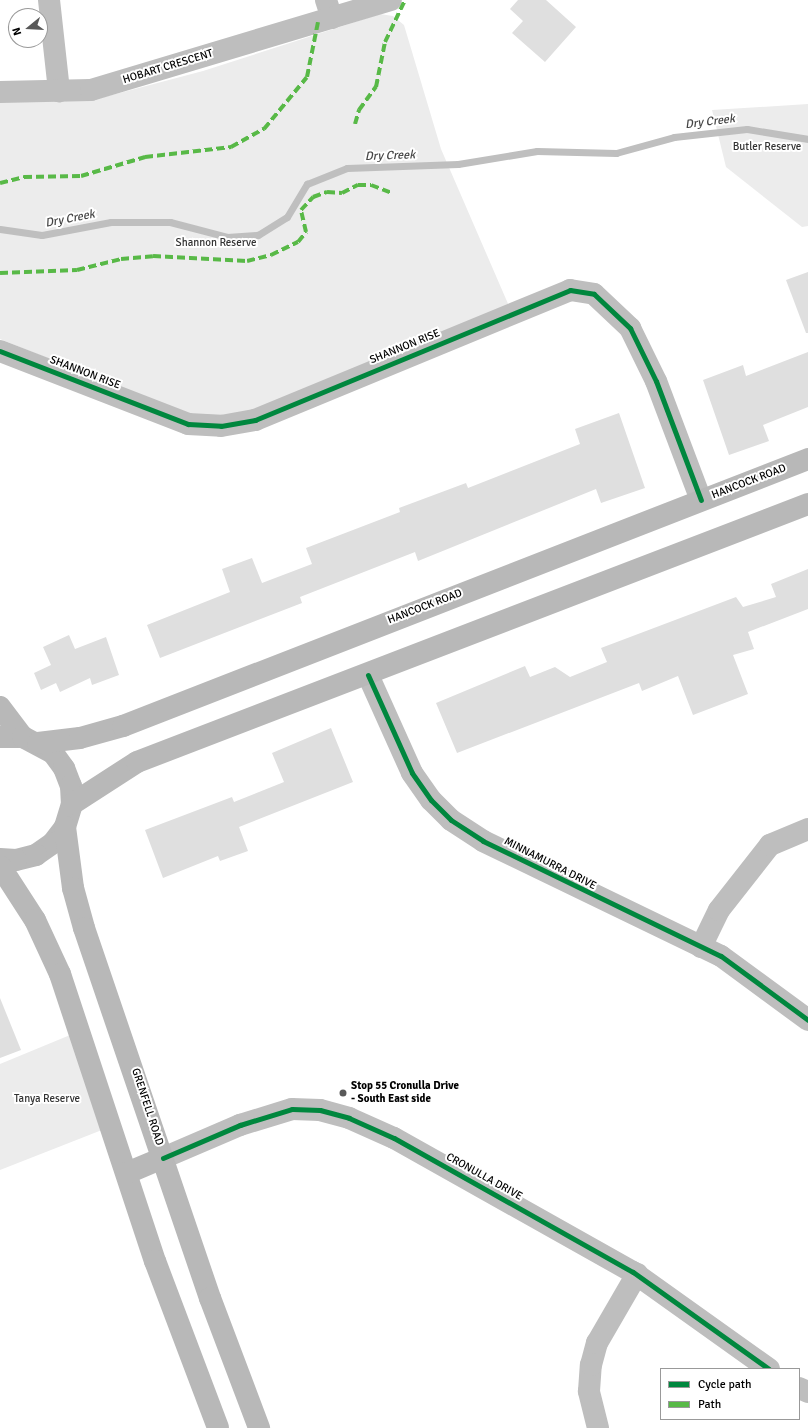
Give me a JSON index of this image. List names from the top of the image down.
{
  "streets": {
    "main road": ["HANCOCK ROAD", "GRENFELL ROAD"],
    "street": [
      "HOBART CRESCENT",
      "SHANNON RISE",
      "MINNAMURRA DRIVE",
      "CRONULLA DRIVE"
    ]
  },
  "crossings": [
    ["SHANNON RISE", "HANCOCK ROAD"],
    ["GRENFELL ROAD", "CRONULLA DRIVE"]
  ],
  "water": ["Dry Creek"],
  "parks": ["Butler Reserve", "Shannon Reserve", "Tanya Reserve"],
  "places": ["Stop 55 Cronulla Drive - South East side"],
  "legend": ["Cycle path", "Path"],
  "north": "left"
}
